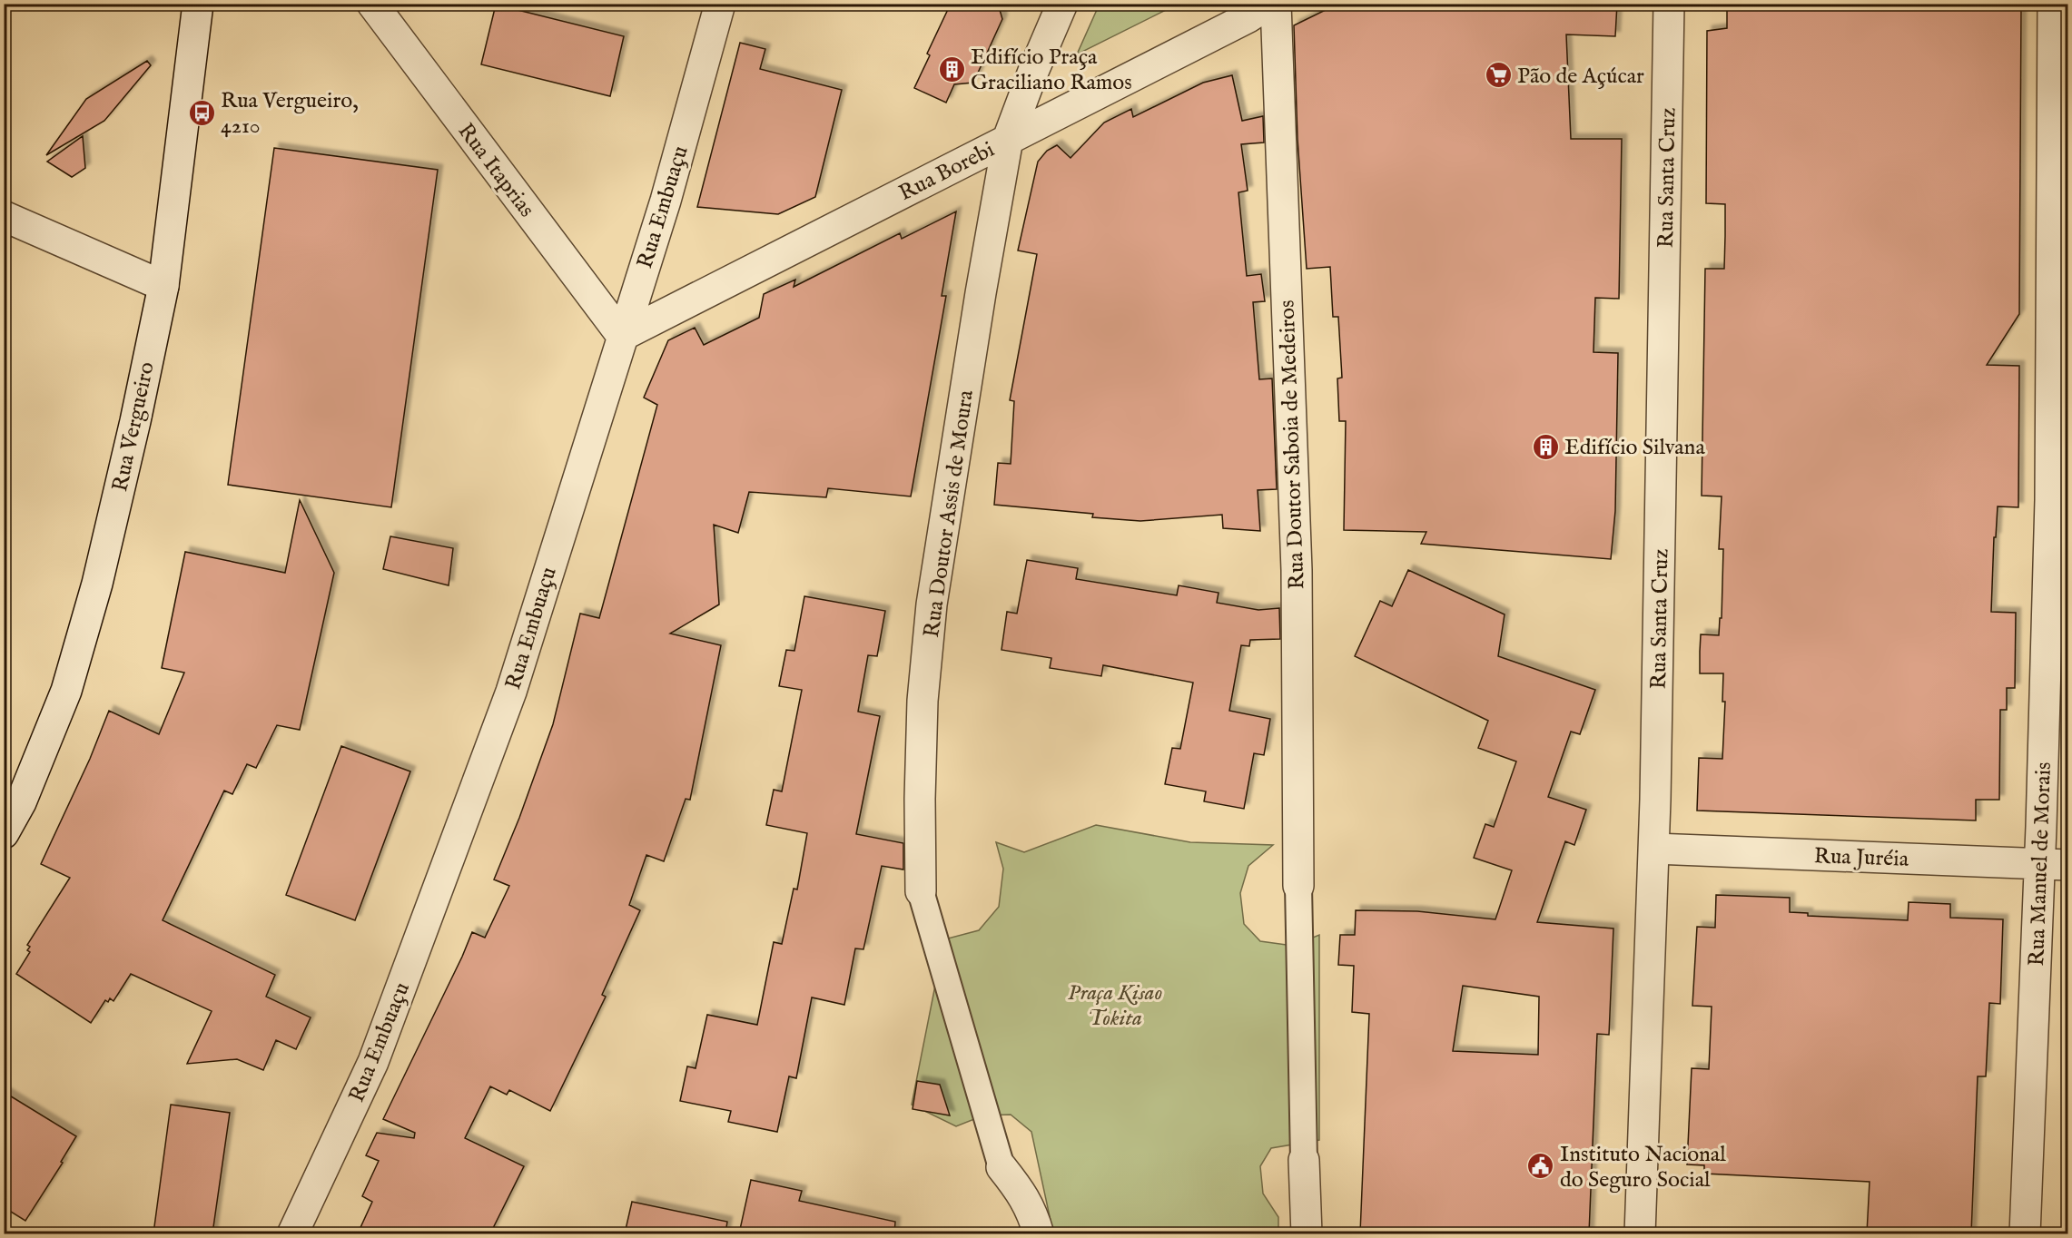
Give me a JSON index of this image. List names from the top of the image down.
{
  "streets": {
    "street": [
      "Rua Itaprias",
      "Rua Borebi",
      "Rua Santa Cruz",
      "Rua Embuaçu",
      "Rua Vergueiro",
      "Rua Doutor Saboia de Medeiros",
      "Rua Doutor Assis de Moura",
      "Rua Juréia",
      "Rua Manuel de Morais"
    ]
  },
  "crossings": [
    ["Rua Itaprias", "Rua Borebi"],
    ["Rua Itaprias", "Rua Embuaçu"],
    ["Rua Borebi", "Rua Embuaçu"],
    ["Rua Borebi", "Rua Doutor Assis de Moura"],
    ["Rua Santa Cruz", "Rua Juréia"],
    ["Rua Juréia", "Rua Manuel de Morais"]
  ],
  "parks": ["Praça Kisao Tokita"],
  "places": {
    "building": ["Edifício Praça Graciliano Ramos", "Edifício Silvana"],
    "supermarket": ["Pão de Açúcar"],
    "bus stop": ["Rua Vergueiro, 4210"],
    "public building": ["Instituto Nacional do Seguro Social"]
  }
}
